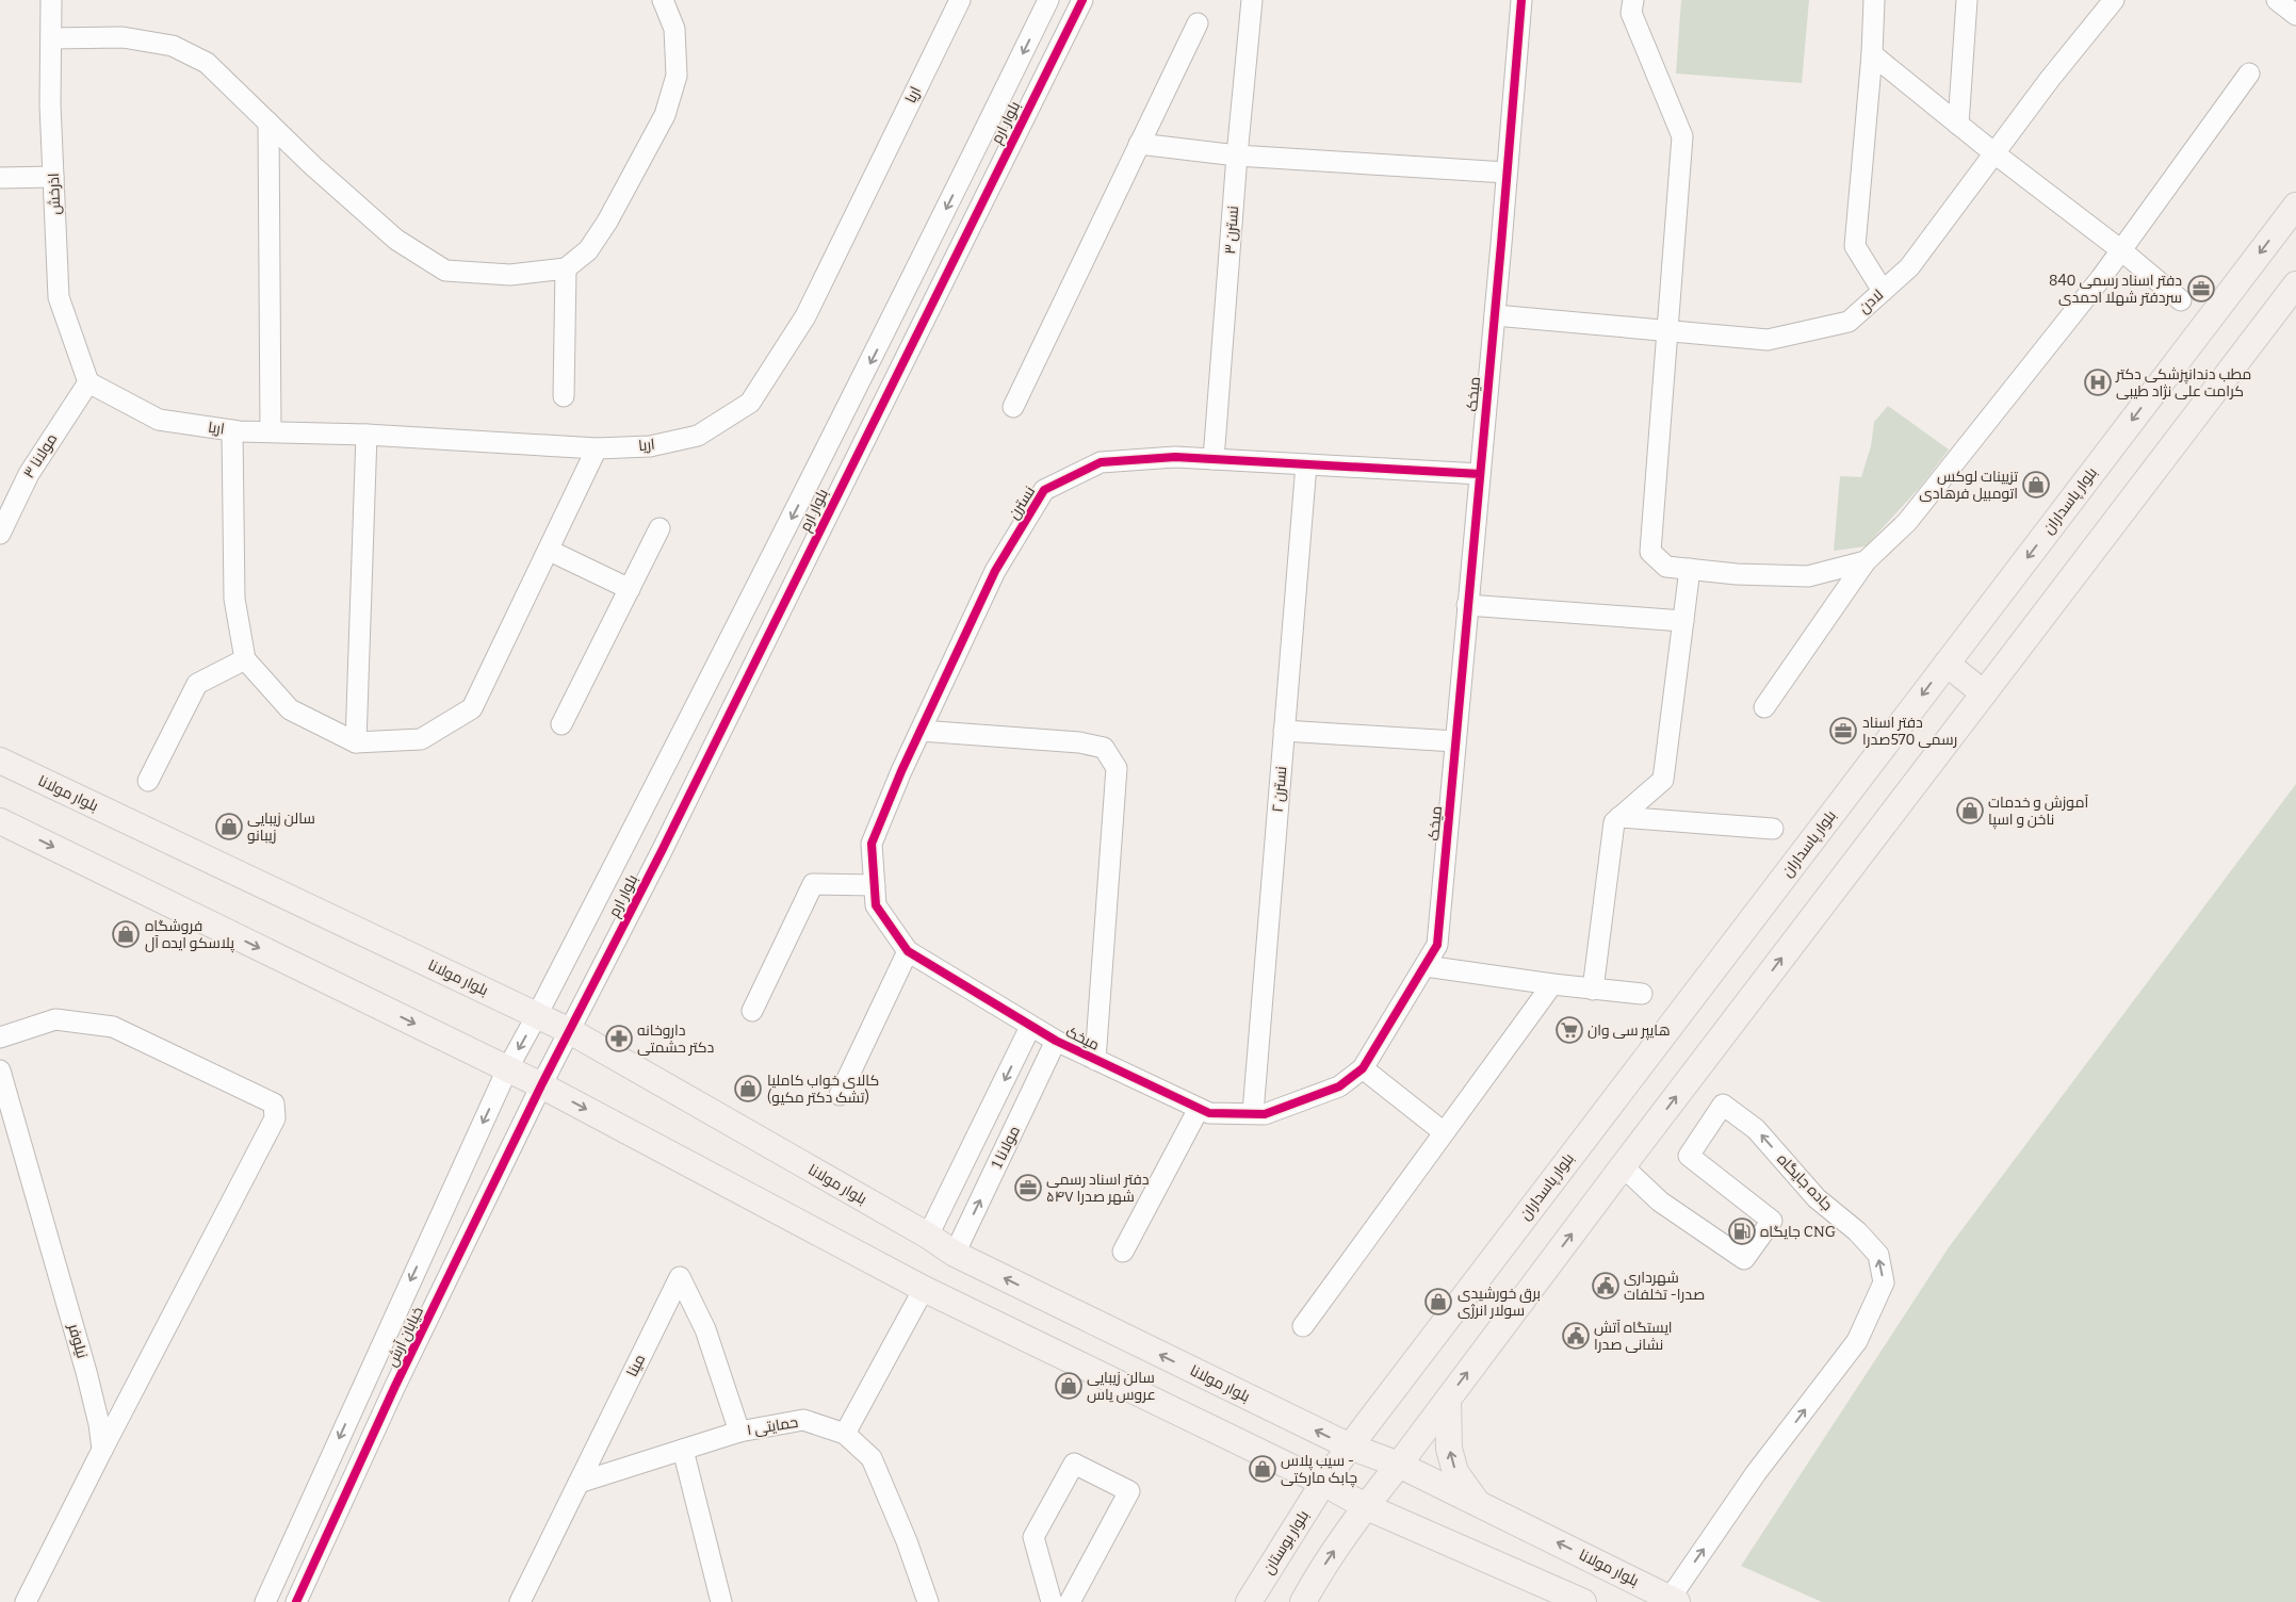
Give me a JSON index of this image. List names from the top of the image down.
{
  "streets": {
    "main road": ["بلوار پاسداران", "بلوار مولانا", "بلوار بوستان"],
    "street": [
      "اریا",
      "بلوار ارم",
      "اذرخش",
      "نسترن ۳",
      "لادن",
      "میخک",
      "مولانا ۳",
      "نسترن",
      "نسترن ۲",
      "مولانا 1",
      "جاده جایگاه",
      "خیابان آرش",
      "نیلوفر",
      "مینا",
      "حمایتی ۱"
    ]
  },
  "crossings": [
    ["اریا", "اذرخش"],
    ["اریا", "مولانا ۳"],
    ["بلوار ارم", "بلوار مولانا"],
    ["بلوار ارم", "خیابان آرش"],
    ["اذرخش", "مولانا ۳"],
    ["نسترن ۳", "نسترن"],
    ["لادن", "میخک"],
    ["میخک", "نسترن"],
    ["میخک", "نسترن ۲"],
    ["میخک", "مولانا 1"],
    ["بلوار پاسداران", "بلوار مولانا"],
    ["بلوار پاسداران", "بلوار بوستان"],
    ["نسترن", "نسترن ۲"],
    ["بلوار مولانا", "مولانا 1"],
    ["بلوار مولانا", "جاده جایگاه"],
    ["مینا", "حمایتی ۱"]
  ],
  "places": {
    "office": ["دفتر اسناد رسمی 840 سردفتر شهلا احمدی", "دفتر اسناد رسمی 570صدرا", "دفتر اسناد رسمی ۵۴۷ شهر صدرا"],
    "hospital": ["مطب دندانپزشکی دکتر کرامت علی نژاد طیبی"],
    "shop": [
      "تزیینات لوکس اتومبیل فرهادی",
      "آموزش و خدمات ناخن و اسپا",
      "سالن‌ زیبایی زیبانو",
      "فروشگاه پلاسکو ایده آل",
      "کالای خواب کاملیا (تشک دکتر مکیو)",
      "برق خورشیدی سولار انرژی",
      "سالن زیبایی عروس یاس",
      "سیب پلاس - چابک مارکتی"
    ],
    "supermarket": ["هایپر سی وان"],
    "pharmacy": ["داروخانه دکتر حشمتی"],
    "fuel station": ["جایگاه CNG"],
    "public building": ["شهرداری صدرا- تخلفات", "ایستگاه آتش نشانی صدرا"]
  }
}
